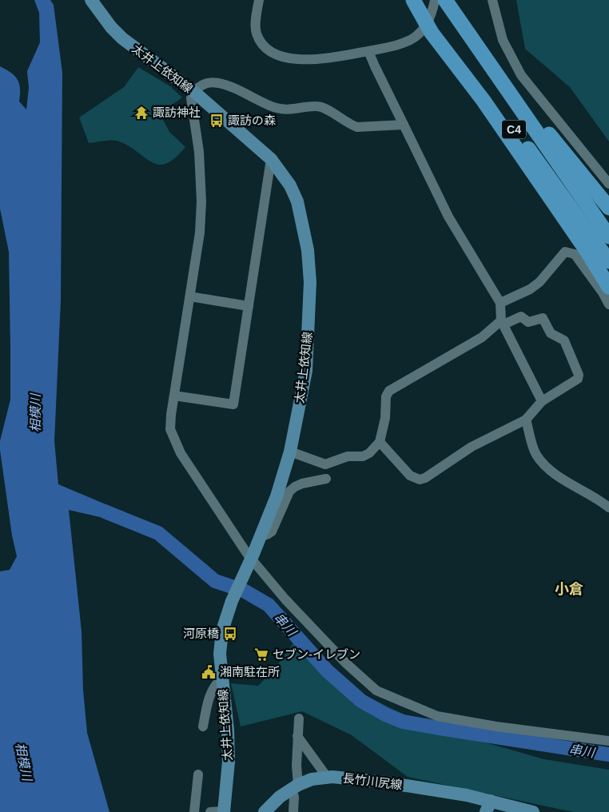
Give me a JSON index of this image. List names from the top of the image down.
{
  "streets": {
    "highway": ["C4"],
    "main road": ["太井上依知線", "長竹川尻線"]
  },
  "districts": ["小倉"],
  "water": ["相模川", "串川"],
  "places": {
    "temple": ["諏訪神社"],
    "bus stop": ["諏訪の森", "河原橋"],
    "supermarket": ["セブン-イレブン"],
    "public building": ["湘南駐在所"]
  }
}
